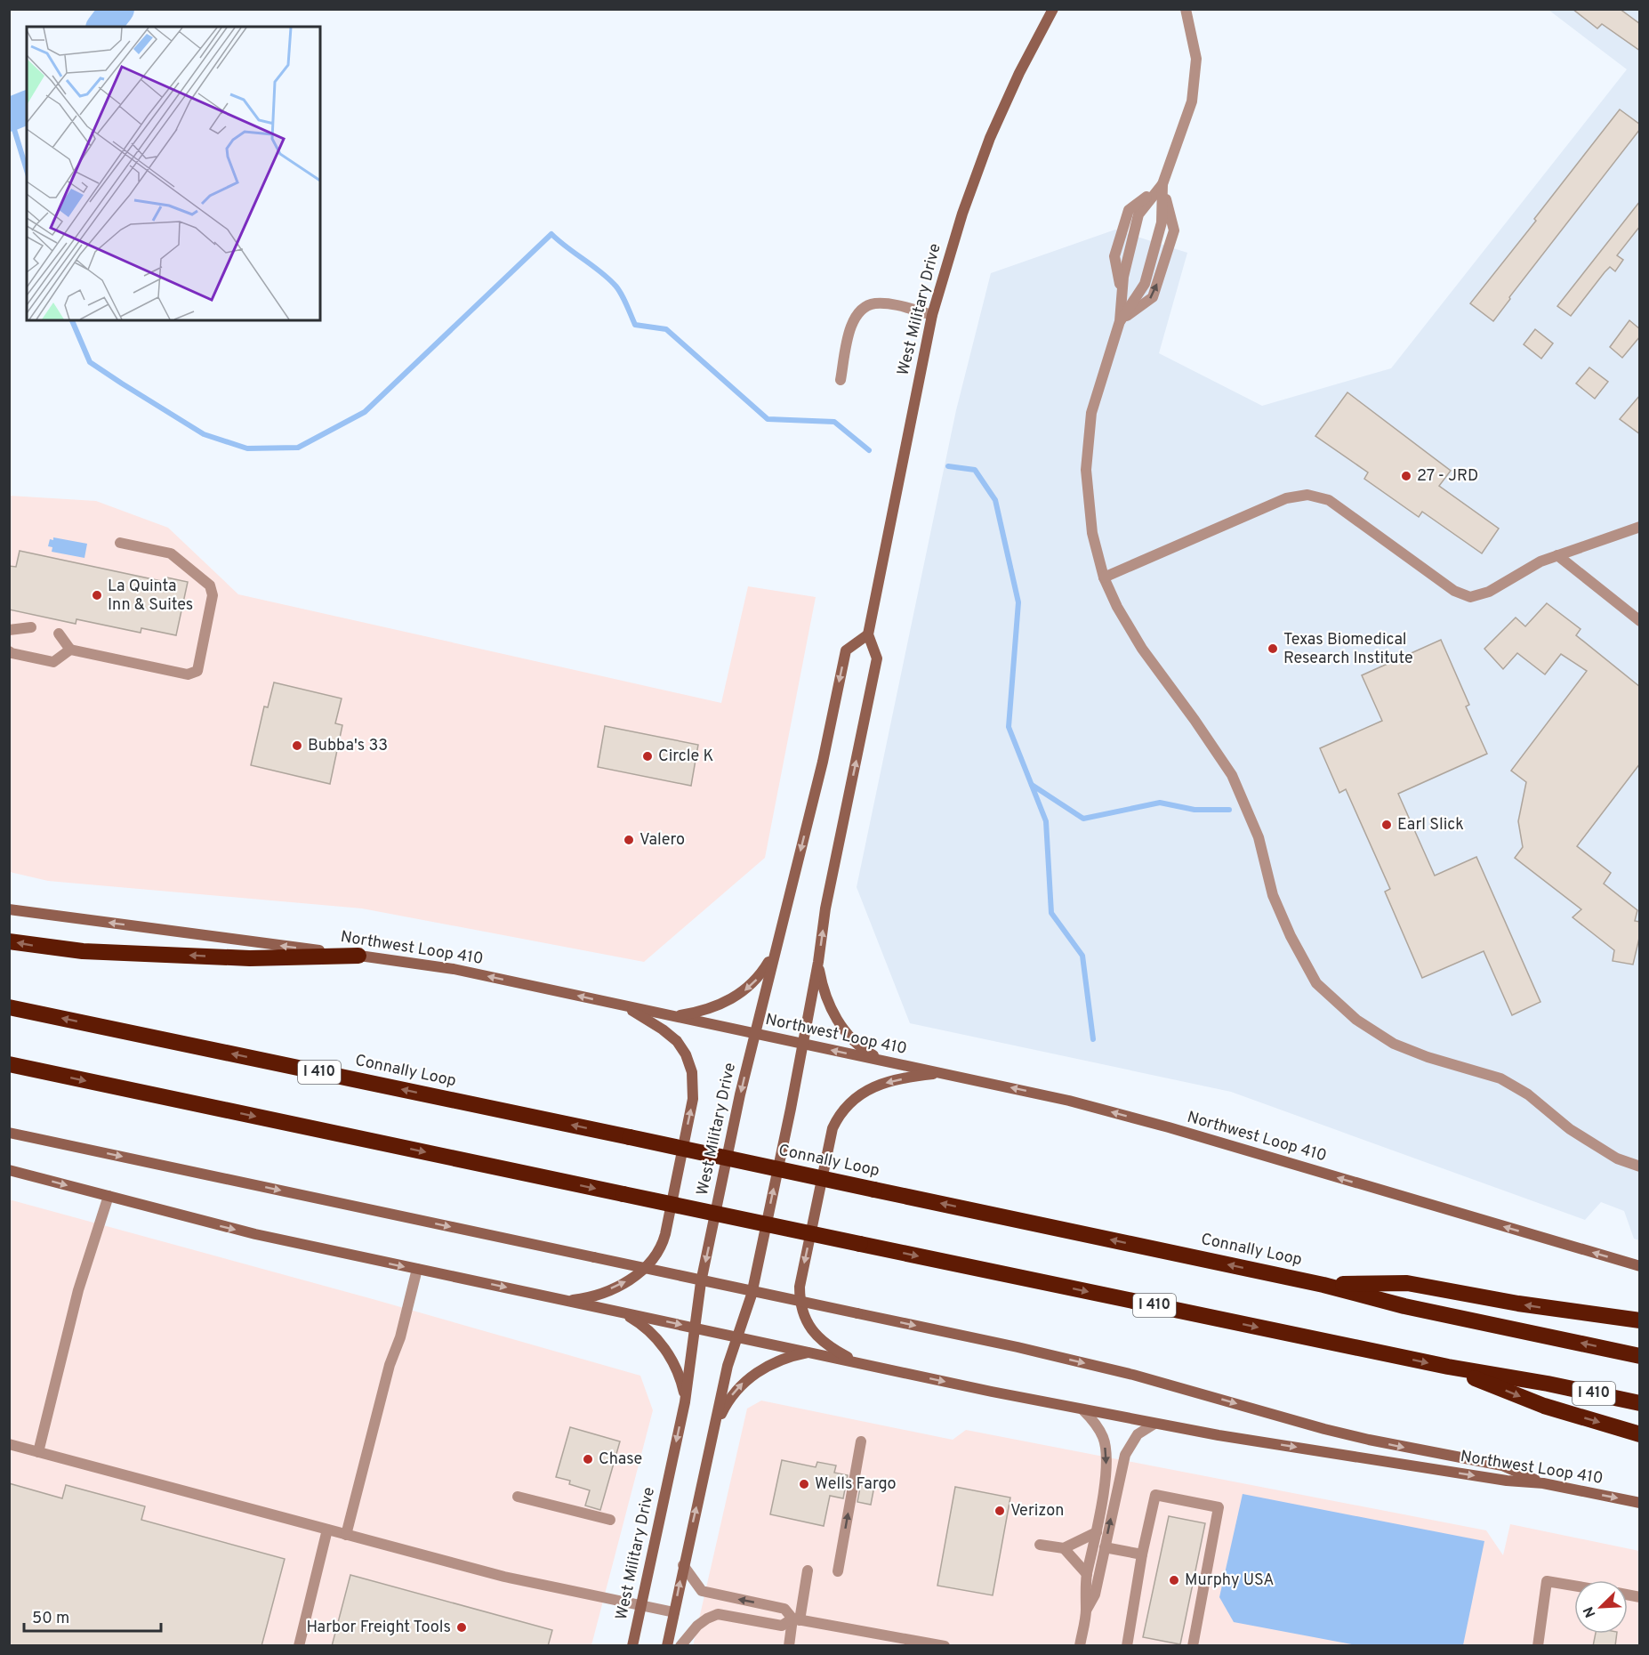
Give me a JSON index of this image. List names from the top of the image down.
{
  "streets": {
    "highway": ["Connally Loop", "I 410"],
    "main road": ["West Military Drive", "Northwest Loop 410"]
  },
  "crossings": [
    ["West Military Drive", "Northwest Loop 410"]
  ],
  "places": [
    "27 - JRD",
    "La Quinta Inn & Suites",
    "Texas Biomedical Research Institute",
    "Bubba's 33",
    "Circle K",
    "Earl Slick",
    "Valero",
    "Chase",
    "Wells Fargo",
    "Verizon",
    "Murphy USA",
    "Harbor Freight Tools"
  ],
  "scale_bar": "50 m",
  "north": "bottom left"
}
